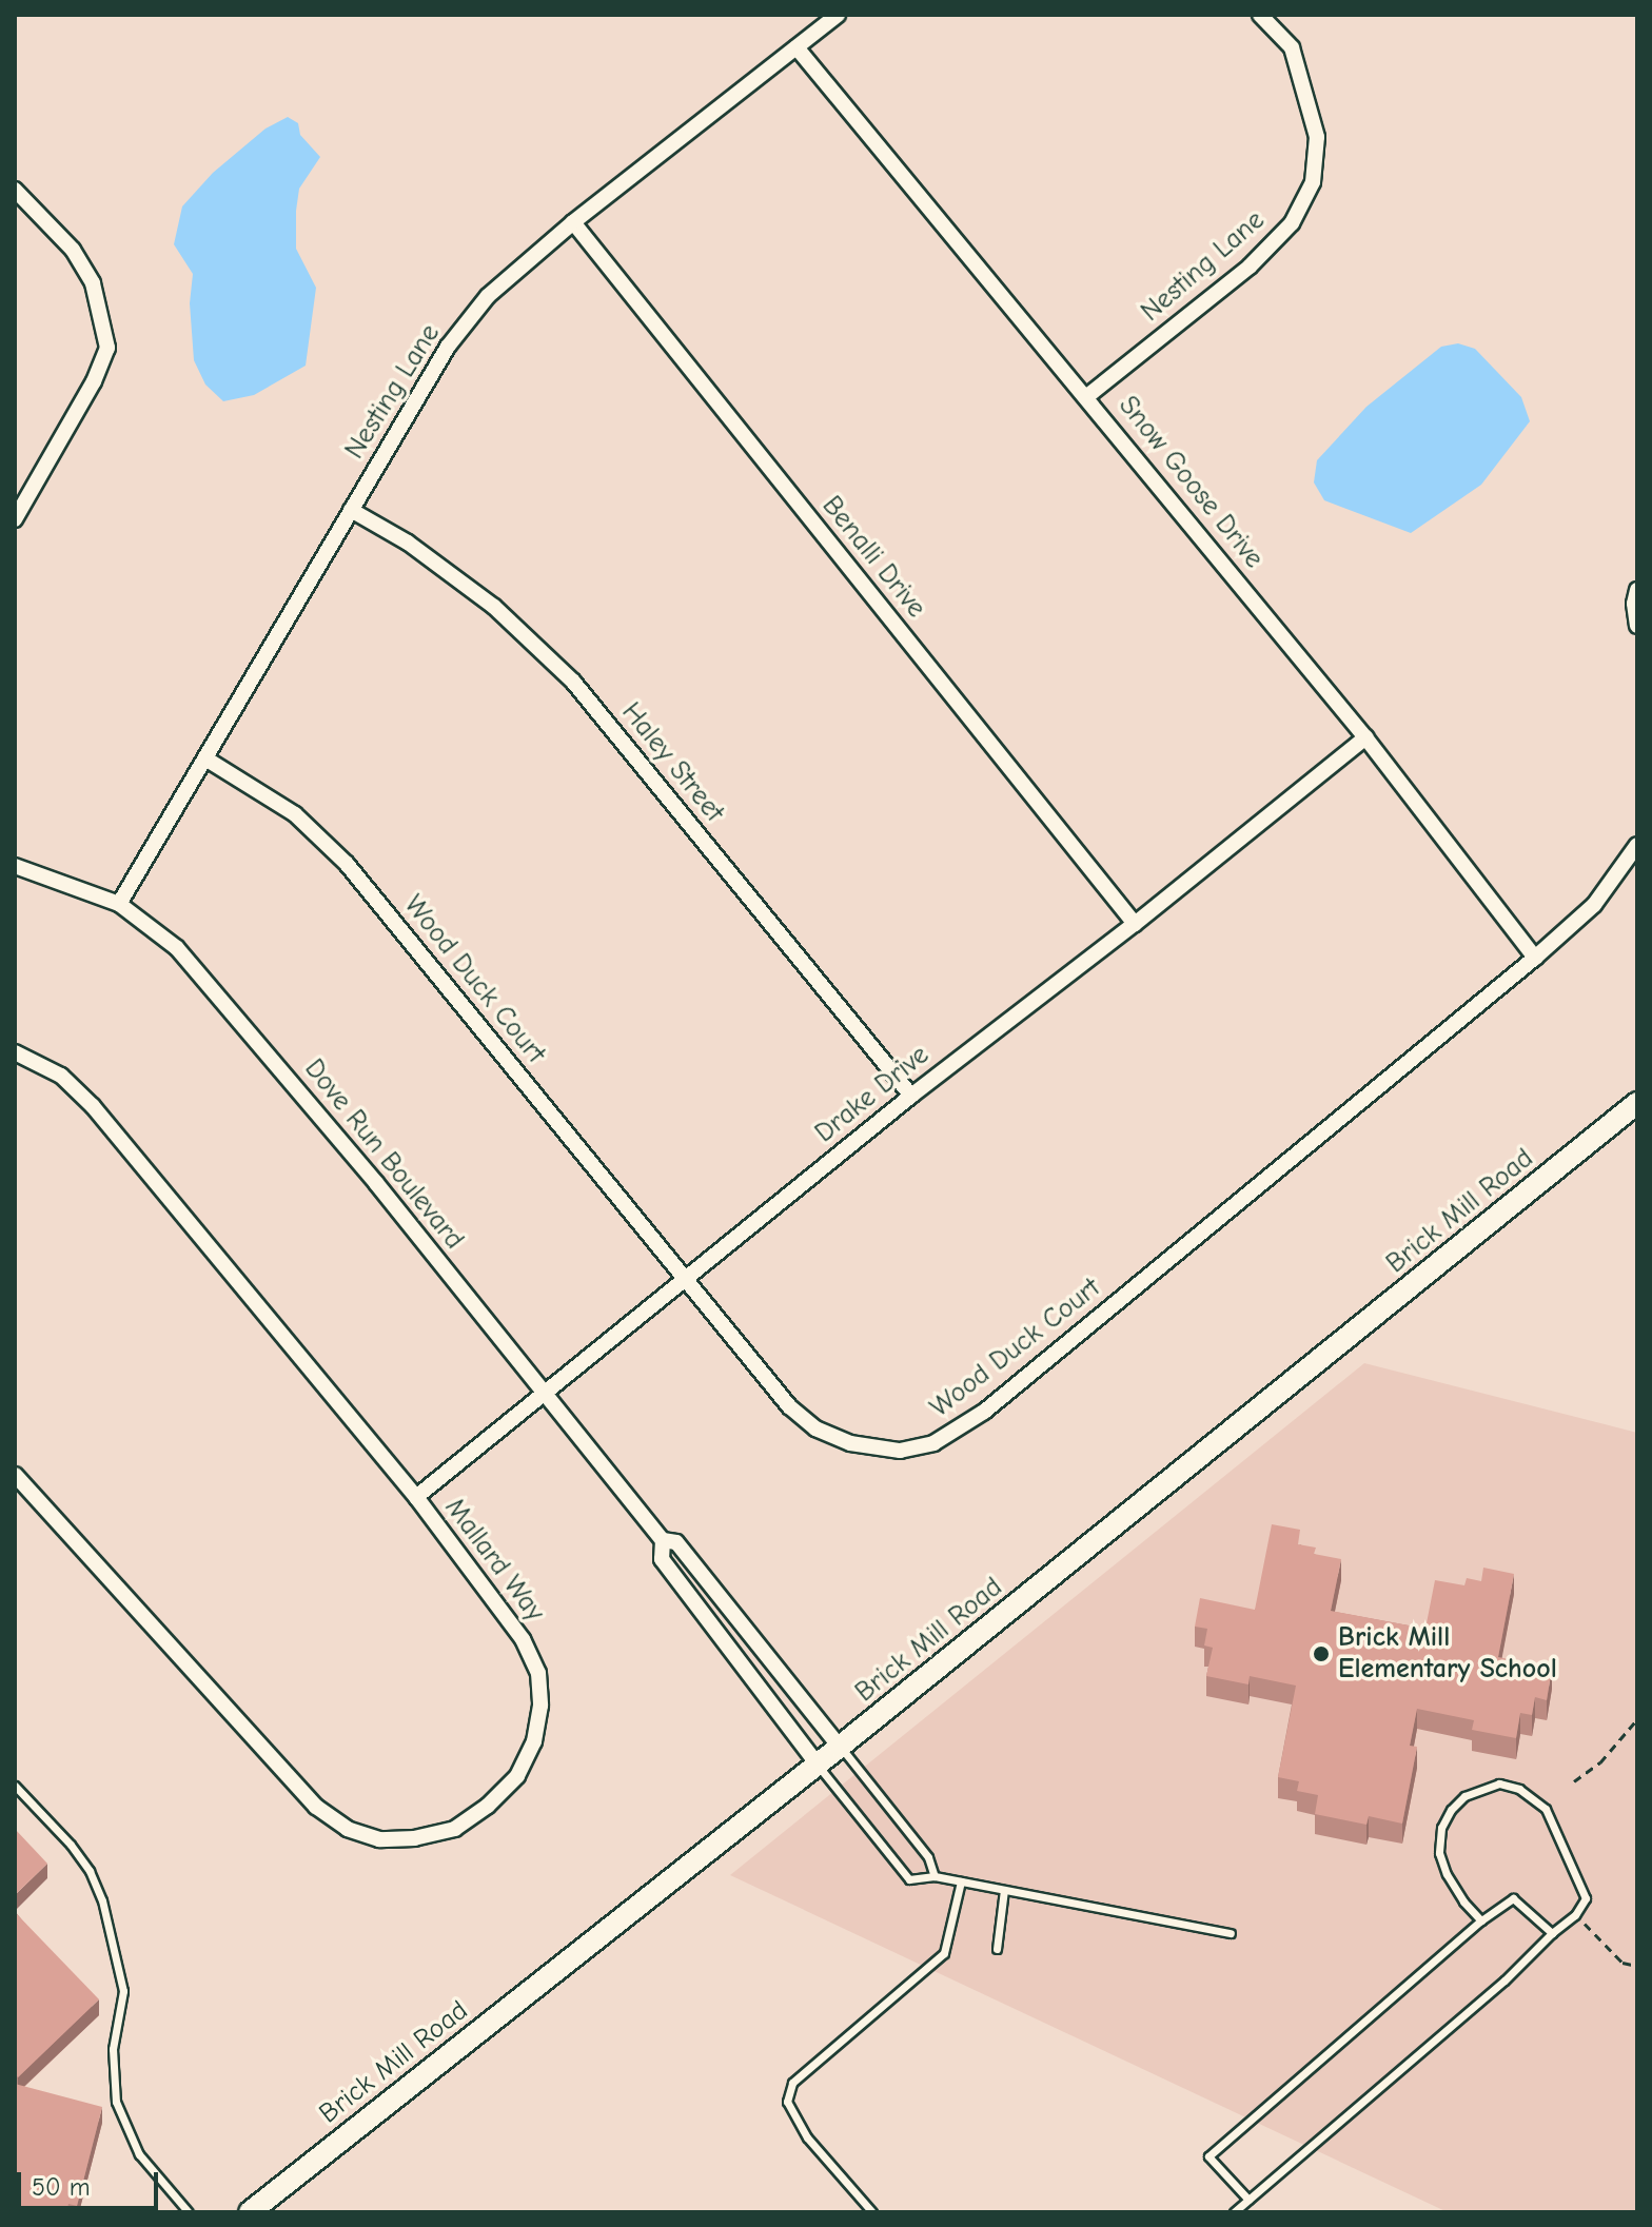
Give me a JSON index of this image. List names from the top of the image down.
{
  "streets": {
    "street": [
      "Nesting Lane",
      "Snow Goose Drive",
      "Benalli Drive",
      "Haley Street",
      "Wood Duck Court",
      "Drake Drive",
      "Dove Run Boulevard",
      "Brick Mill Road",
      "Mallard Way"
    ]
  },
  "crossings": [
    ["Nesting Lane", "Snow Goose Drive"],
    ["Nesting Lane", "Benalli Drive"],
    ["Nesting Lane", "Haley Street"],
    ["Nesting Lane", "Wood Duck Court"],
    ["Nesting Lane", "Dove Run Boulevard"],
    ["Snow Goose Drive", "Wood Duck Court"],
    ["Snow Goose Drive", "Drake Drive"],
    ["Benalli Drive", "Drake Drive"],
    ["Haley Street", "Drake Drive"],
    ["Wood Duck Court", "Drake Drive"],
    ["Drake Drive", "Dove Run Boulevard"],
    ["Drake Drive", "Mallard Way"],
    ["Dove Run Boulevard", "Brick Mill Road"]
  ],
  "places": ["Brick Mill Elementary School"],
  "scale_bar": "50 m"
}
